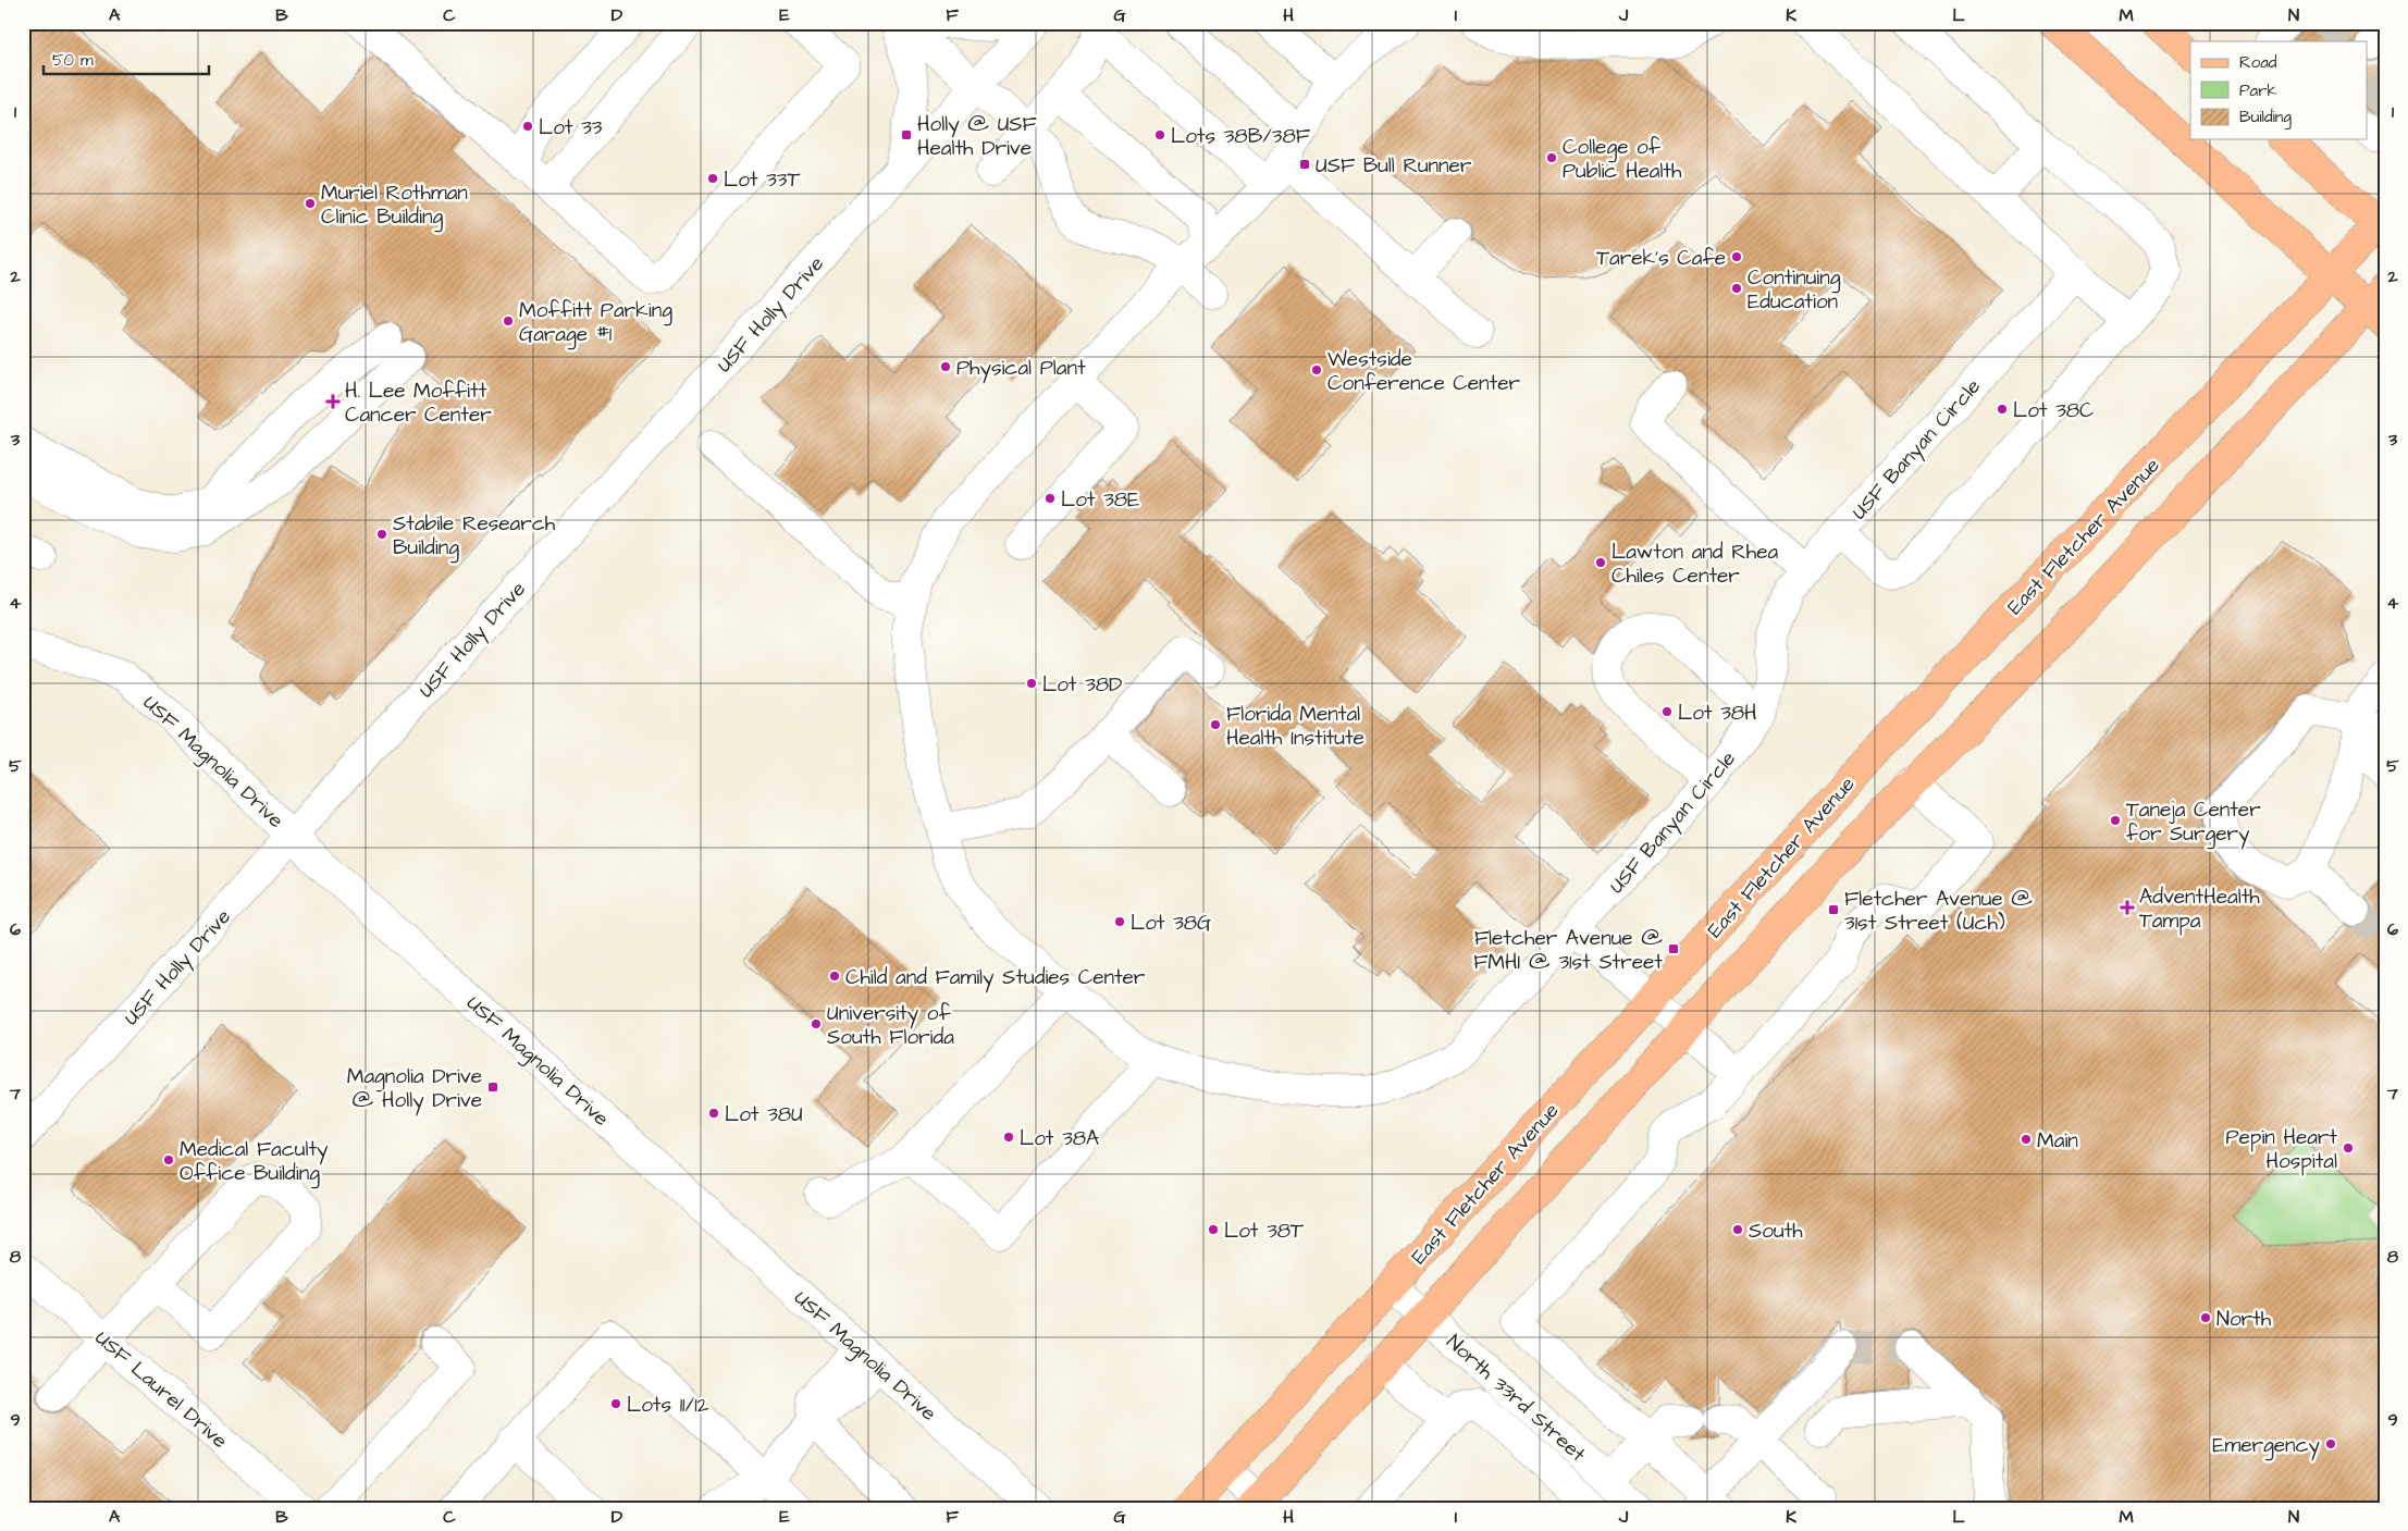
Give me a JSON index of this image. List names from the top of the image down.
{
  "streets": {
    "main road": ["East Fletcher Avenue"],
    "street": [
      "USF Holly Drive",
      "USF Banyan Circle",
      "USF Magnolia Drive",
      "USF Laurel Drive",
      "North 33rd Street"
    ]
  },
  "crossings": [
    ["USF Holly Drive", "USF Magnolia Drive"],
    ["East Fletcher Avenue", "North 33rd Street"]
  ],
  "places": {
    "other": [
      "Lot 33",
      "Lots 38B/38F",
      "College of Public Health",
      "Lot 33T",
      "Muriel Rothman Clinic Building",
      "Tarek's Cafe",
      "Continuing Education",
      "Moffitt Parking Garage #1",
      "Physical Plant",
      "Westside Conference Center",
      "Lot 38C",
      "Lot 38E",
      "Stabile Research Building",
      "Lawton and Rhea Chiles Center",
      "Lot 38D",
      "Lot 38H",
      "Florida Mental Health Institute",
      "Taneja Center for Surgery",
      "Lot 38G",
      "Child and Family Studies Center",
      "University of South Florida",
      "Lot 38U",
      "Lot 38A",
      "Main",
      "Pepin Heart Hospital",
      "Medical Faculty Office Building",
      "Lot 38T",
      "South",
      "North",
      "Lots 11/12",
      "Emergency"
    ],
    "transit": [
      "Holly @ USF Health Drive",
      "USF Bull Runner",
      "Fletcher Avenue @ 31st Street (Uch)",
      "Fletcher Avenue @ FMHI @ 31st Street",
      "Magnolia Drive @ Holly Drive"
    ],
    "health": ["H. Lee Moffitt Cancer Center", "AdventHealth Tampa"]
  },
  "legend": ["Road", "Park", "Building"],
  "scale_bar": "50 m",
  "grid": {
    "columns": [
      "A",
      "B",
      "C",
      "D",
      "E",
      "F",
      "G",
      "H",
      "I",
      "J",
      "K",
      "L",
      "M",
      "N"
    ],
    "rows": [
      "1",
      "2",
      "3",
      "4",
      "5",
      "6",
      "7",
      "8",
      "9"
    ]
  }
}
